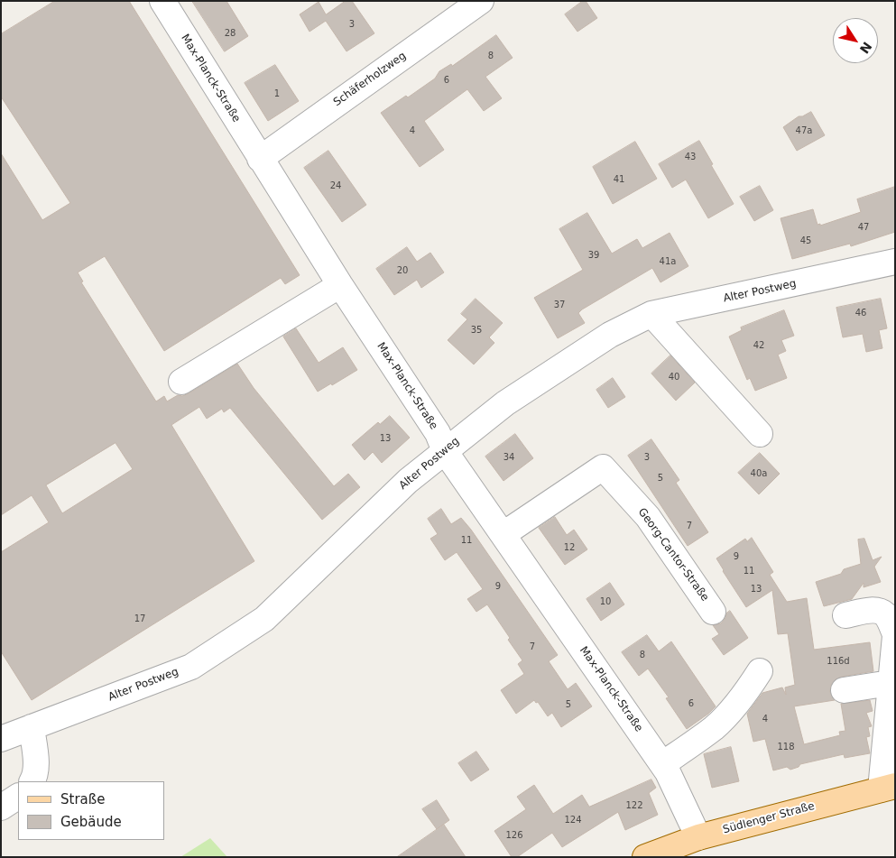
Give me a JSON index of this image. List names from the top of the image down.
{
  "streets": {
    "main road": ["Südlenger Straße"],
    "street": [
      "Max-Planck-Straße",
      "Schäferholzweg",
      "Alter Postweg",
      "Georg-Cantor-Straße"
    ]
  },
  "crossings": [
    ["Max-Planck-Straße", "Schäferholzweg"],
    ["Max-Planck-Straße", "Alter Postweg"],
    ["Max-Planck-Straße", "Georg-Cantor-Straße"],
    ["Max-Planck-Straße", "Südlenger Straße"]
  ],
  "house_numbers": [
    "3",
    "28",
    "8",
    "6",
    "1",
    "4",
    "47a",
    "43",
    "41",
    "24",
    "47",
    "45",
    "39",
    "41a",
    "20",
    "37",
    "46",
    "35",
    "42",
    "40",
    "13",
    "34",
    "3",
    "40a",
    "5",
    "7",
    "11",
    "12",
    "9",
    "11",
    "9",
    "13",
    "10",
    "17",
    "7",
    "8",
    "116d",
    "6",
    "5",
    "4",
    "118",
    "122",
    "124",
    "126"
  ],
  "legend": ["Straße", "Gebäude"],
  "north": "bottom right"
}
